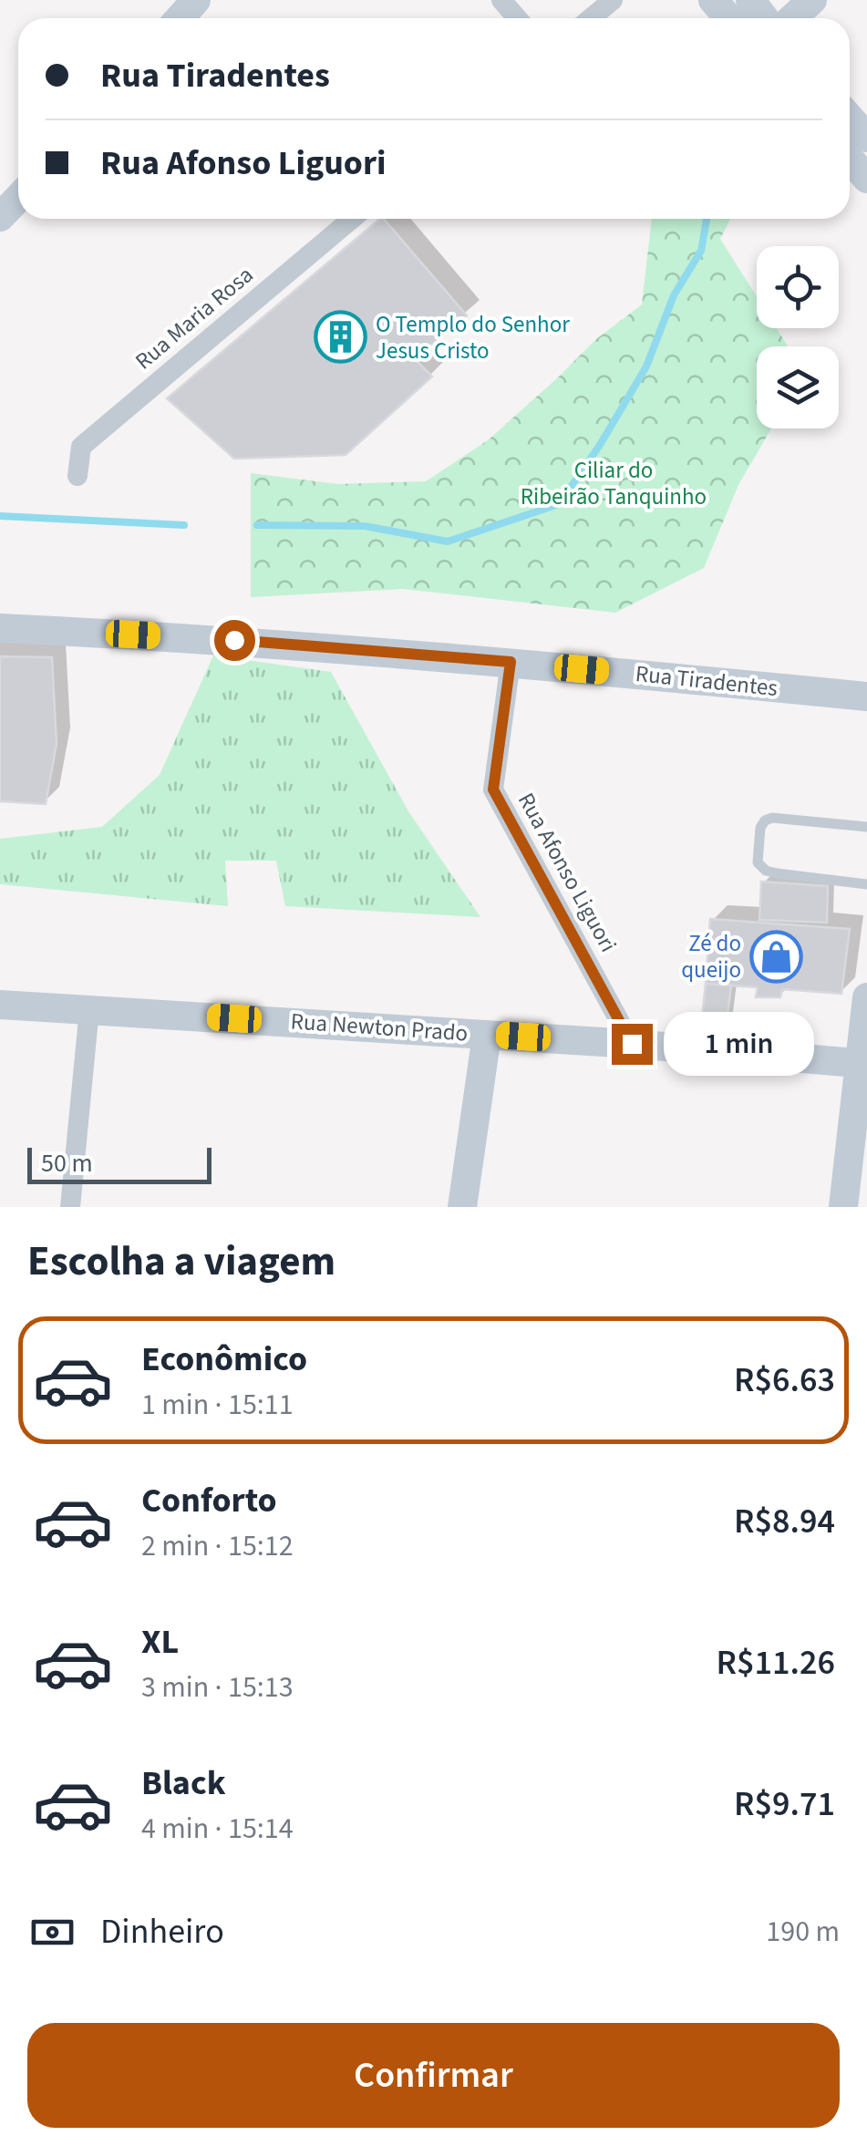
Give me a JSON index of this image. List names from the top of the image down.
{
  "streets": {
    "street": [
      "Rua Maria Rosa",
      "Rua Tiradentes",
      "Rua Afonso Liguori",
      "Rua Newton Prado"
    ]
  },
  "crossings": [
    ["Rua Tiradentes", "Rua Afonso Liguori"],
    ["Rua Afonso Liguori", "Rua Newton Prado"]
  ],
  "parks": ["Ciliar do Ribeirão Tanquinho"],
  "places": {
    "building": ["O Templo do Senhor Jesus Cristo"],
    "shop": ["Zé do queijo"]
  },
  "scale_bar": "50 m",
  "page": {
    "banner": ["Rua Tiradentes", "Rua Afonso Liguori"],
    "bubble": "1 min",
    "scale": "50 m",
    "heading": "Escolha a viagem",
    "list": [
      {
        "name": "Econômico",
        "note": "1 min · 15:11",
        "value": "R$6.63"
      },
      {
        "name": "Conforto",
        "note": "2 min · 15:12",
        "value": "R$8.94"
      },
      {
        "name": "XL",
        "note": "3 min · 15:13",
        "value": "R$11.26"
      },
      {
        "name": "Black",
        "note": "4 min · 15:14",
        "value": "R$9.71"
      }
    ],
    "pay": ["Dinheiro", "190 m"],
    "buttons": "Confirmar"
  }
}
